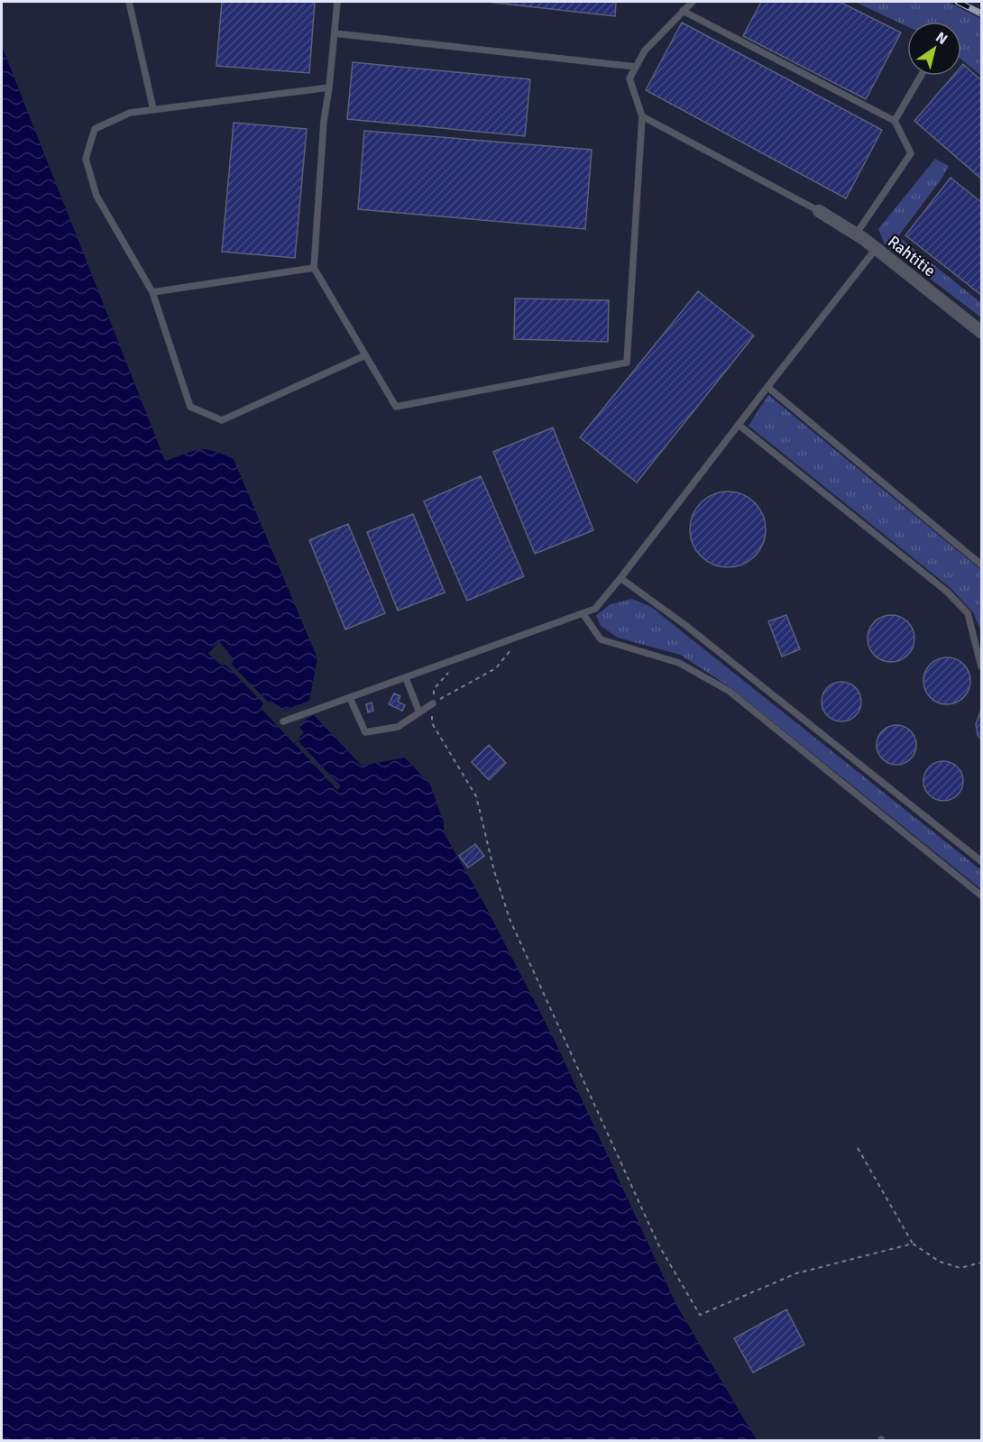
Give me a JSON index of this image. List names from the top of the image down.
{
  "streets": {
    "street": ["Rahtitie"]
  },
  "north": "top right"
}
